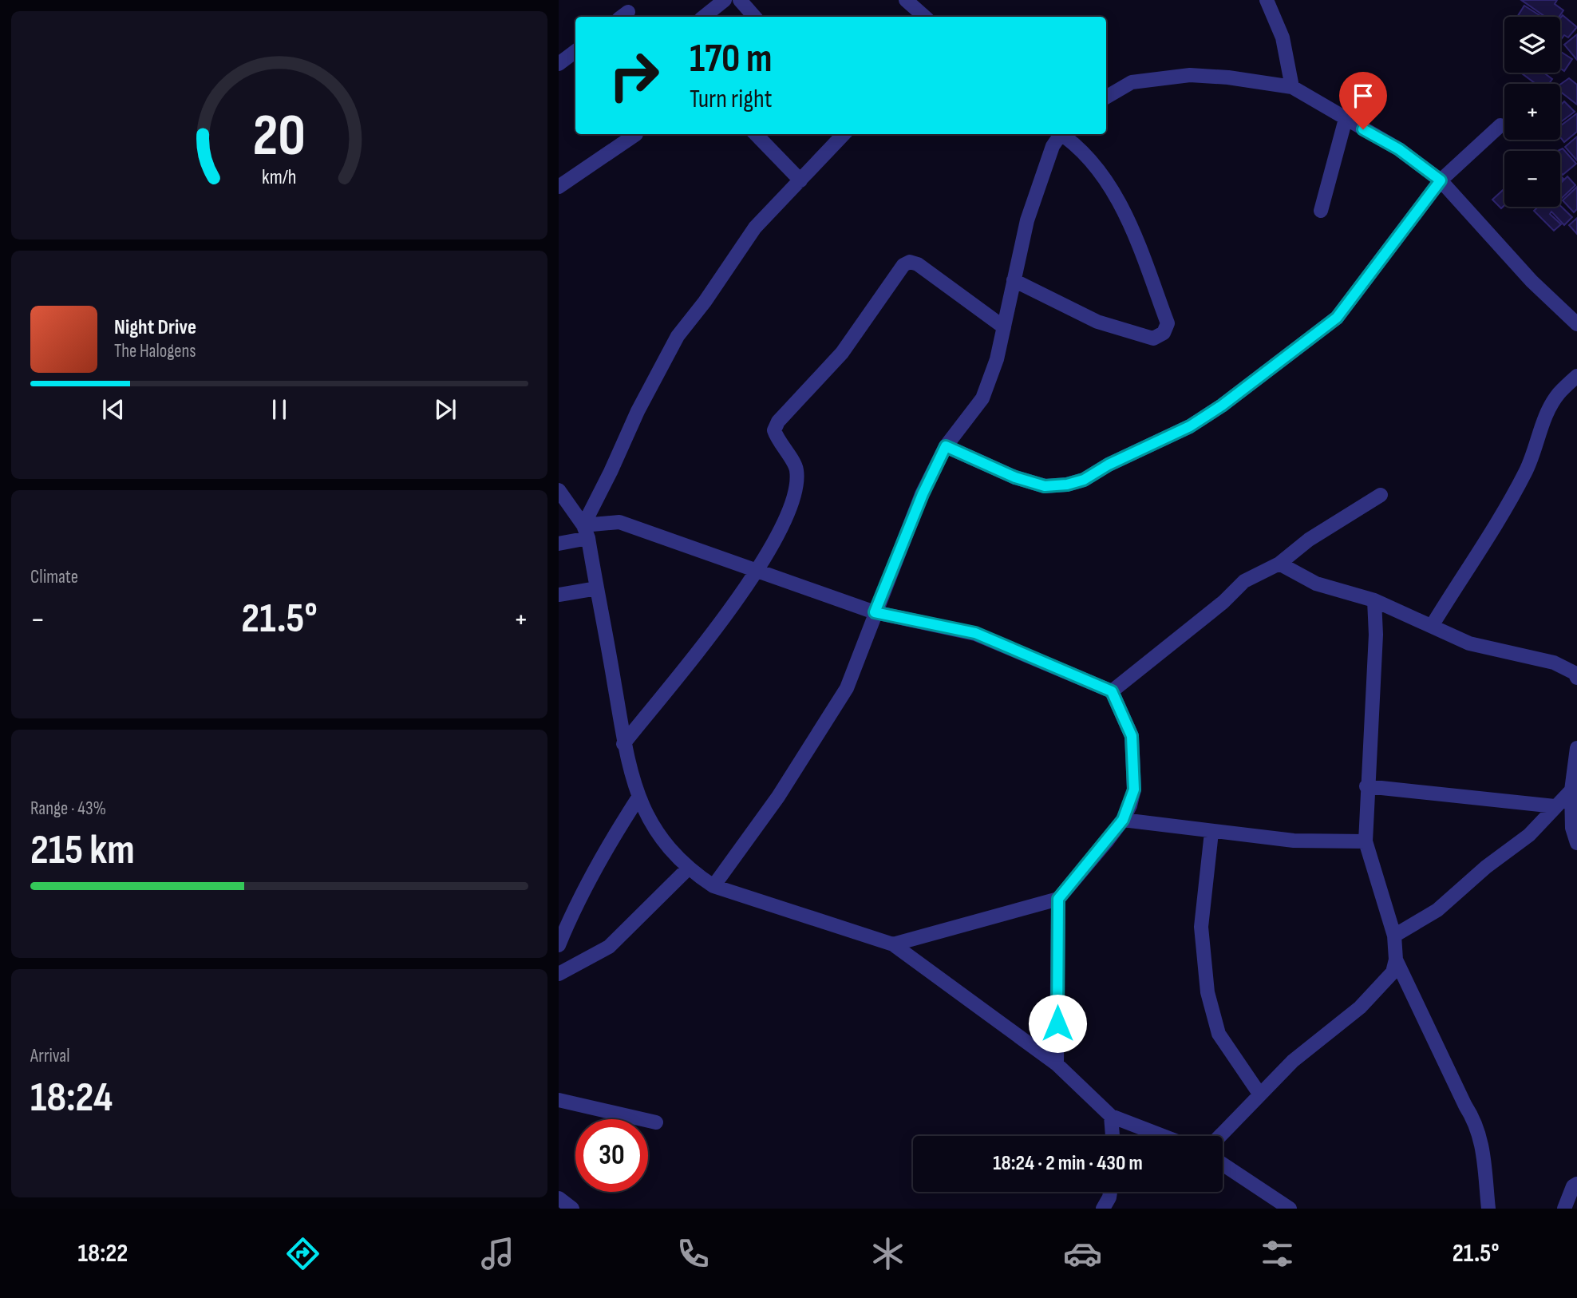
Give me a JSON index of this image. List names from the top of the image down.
{
  "page": {
    "map_buttons": ["+", "−"],
    "turn": ["170 m", "Turn right"],
    "song": ["Night Drive", "The Halogens"],
    "tile": [
      "Climate",
      ["Range · 43%", "215 km"],
      ["Arrival", "18:24"]
    ],
    "heat": ["−", "21.5°", "+"],
    "limit": "30",
    "trip": "18:24 · 2 min · 430 m",
    "tabs": ["18:22", "21.5°"],
    "gauge": ["20", "km/h"]
  }
}
